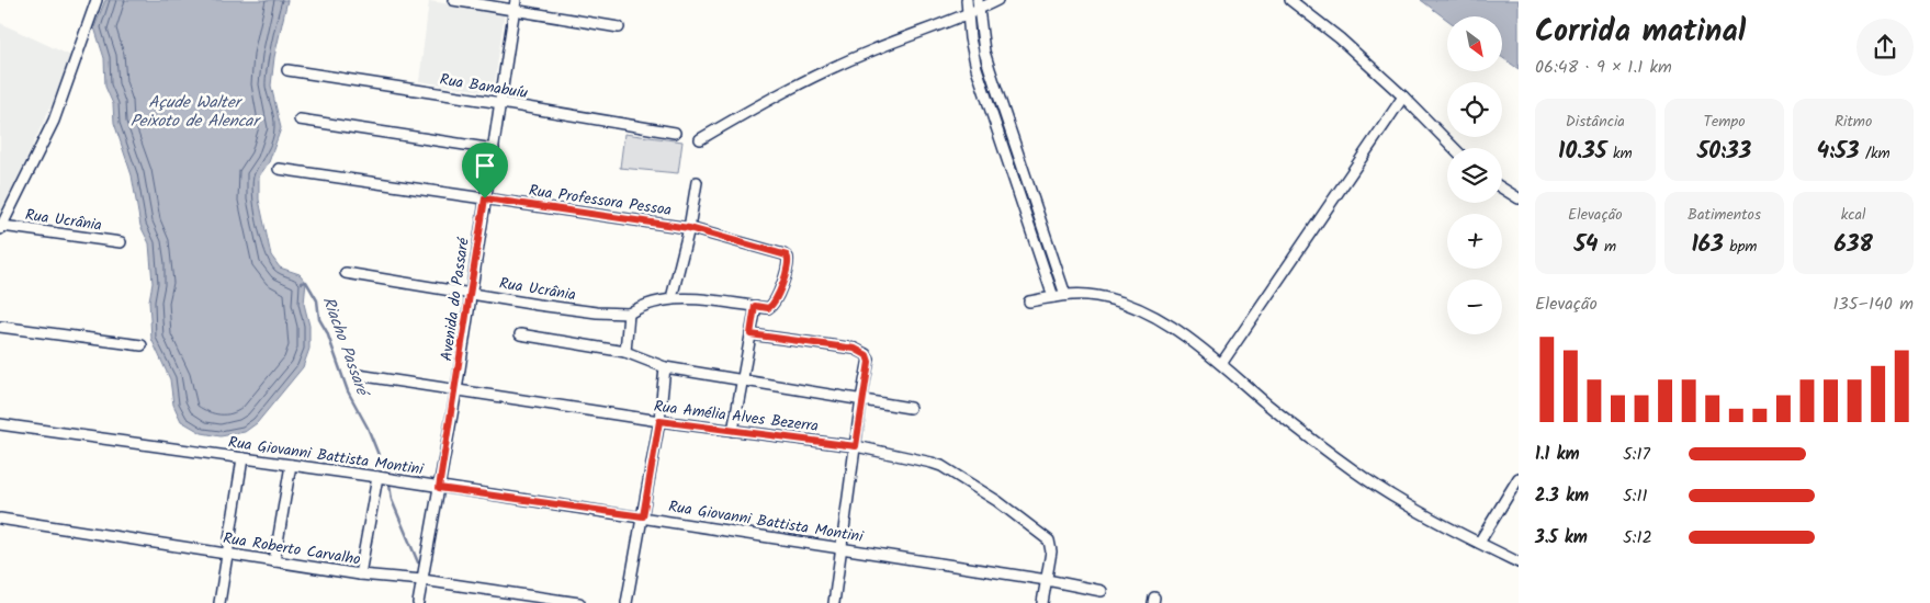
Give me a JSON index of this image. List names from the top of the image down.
{
  "streets": {
    "street": [
      "Rua Banabuíu",
      "Rua Professora Pessoa",
      "Rua Ucrânia",
      "Avenida do Passaré",
      "Rua Amélia Alves Bezerra",
      "Rua Giovanni Battista Montini",
      "Rua Roberto Carvalho"
    ]
  },
  "crossings": [
    ["Rua Banabuíu", "Avenida do Passaré"],
    ["Rua Professora Pessoa", "Avenida do Passaré"],
    ["Rua Ucrânia", "Avenida do Passaré"],
    ["Avenida do Passaré", "Rua Amélia Alves Bezerra"],
    ["Avenida do Passaré", "Rua Giovanni Battista Montini"],
    ["Avenida do Passaré", "Rua Roberto Carvalho"],
    ["Rua Amélia Alves Bezerra", "Rua Giovanni Battista Montini"]
  ],
  "water": ["Açude Walter Peixoto de Alencar", "Riacho Passaré"],
  "north": "bottom right",
  "page": {
    "heading": ["Corrida matinal", "06:48 · 9 × 1.1 km"],
    "map_buttons": ["+", "−"],
    "stats": [
      ["Distância", "10.35 km"],
      ["Tempo", "50:33"],
      ["Ritmo", "4:53 /km"],
      ["Elevação", "54 m"],
      ["Batimentos", "163 bpm"],
      ["kcal", "638"]
    ],
    "chart": ["Elevação", "135–140 m"],
    "list": [
      {
        "name": "1.1 km",
        "note": "5:17"
      },
      {
        "name": "2.3 km",
        "note": "5:11"
      },
      {
        "name": "3.5 km",
        "note": "5:12"
      }
    ]
  }
}
